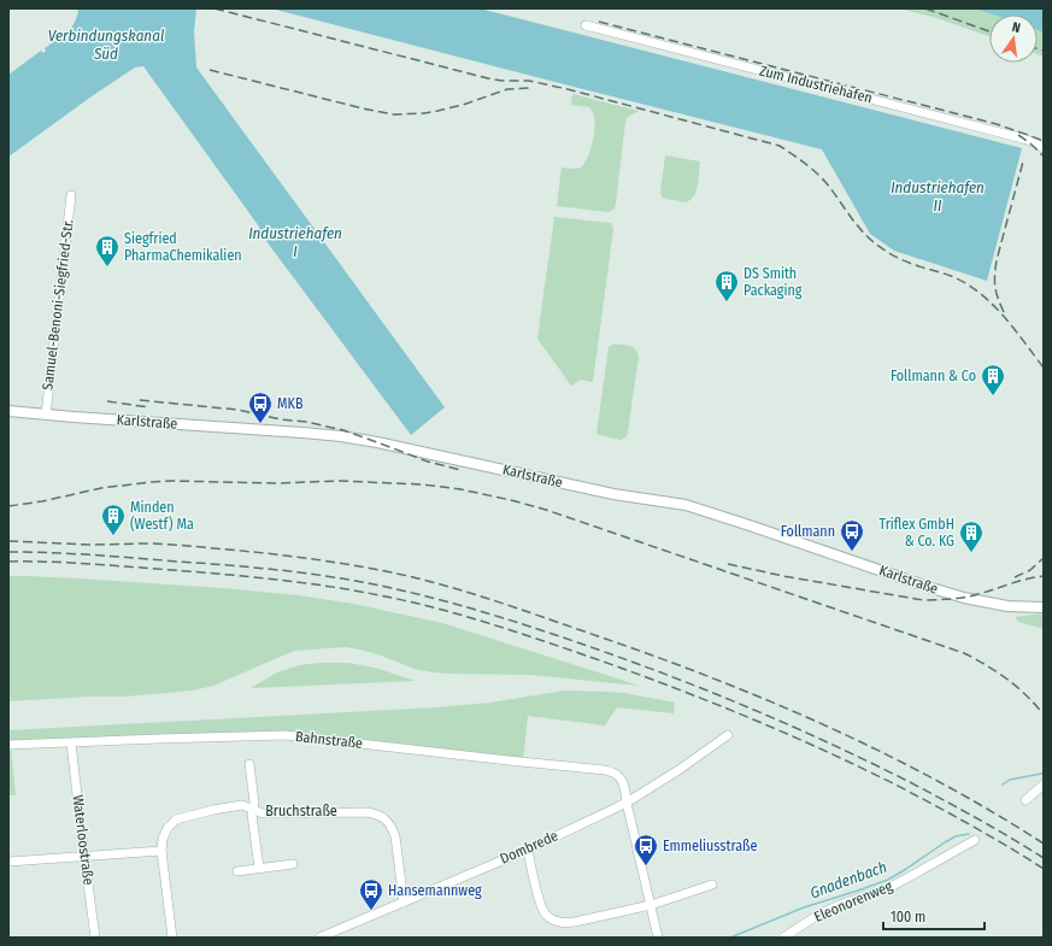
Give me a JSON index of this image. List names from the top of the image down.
{
  "streets": {
    "street": [
      "Zum Industriehafen",
      "Samuel-Benoni-Siegfried-Str.",
      "Karlstraße",
      "Bahnstraße",
      "Bruchstraße",
      "Waterloostraße",
      "Dombrede",
      "Eleonorenweg"
    ]
  },
  "crossings": [
    ["Samuel-Benoni-Siegfried-Str.", "Karlstraße"],
    ["Bahnstraße", "Waterloostraße"],
    ["Bahnstraße", "Dombrede"],
    ["Bruchstraße", "Dombrede"]
  ],
  "water": [
    "Verbindungskanal Süd",
    "Industriehafen II",
    "Industriehafen I",
    "Gnadenbach"
  ],
  "places": {
    "building": [
      "Siegfried PharmaChemikalien",
      "DS Smith Packaging",
      "Follmann & Co",
      "Minden (Westf) Ma",
      "Triflex GmbH & Co. KG"
    ],
    "bus stop": [
      "MKB",
      "Follmann",
      "Emmeliusstraße",
      "Hansemannweg"
    ]
  },
  "scale_bar": "100 m",
  "north": "top"
}
